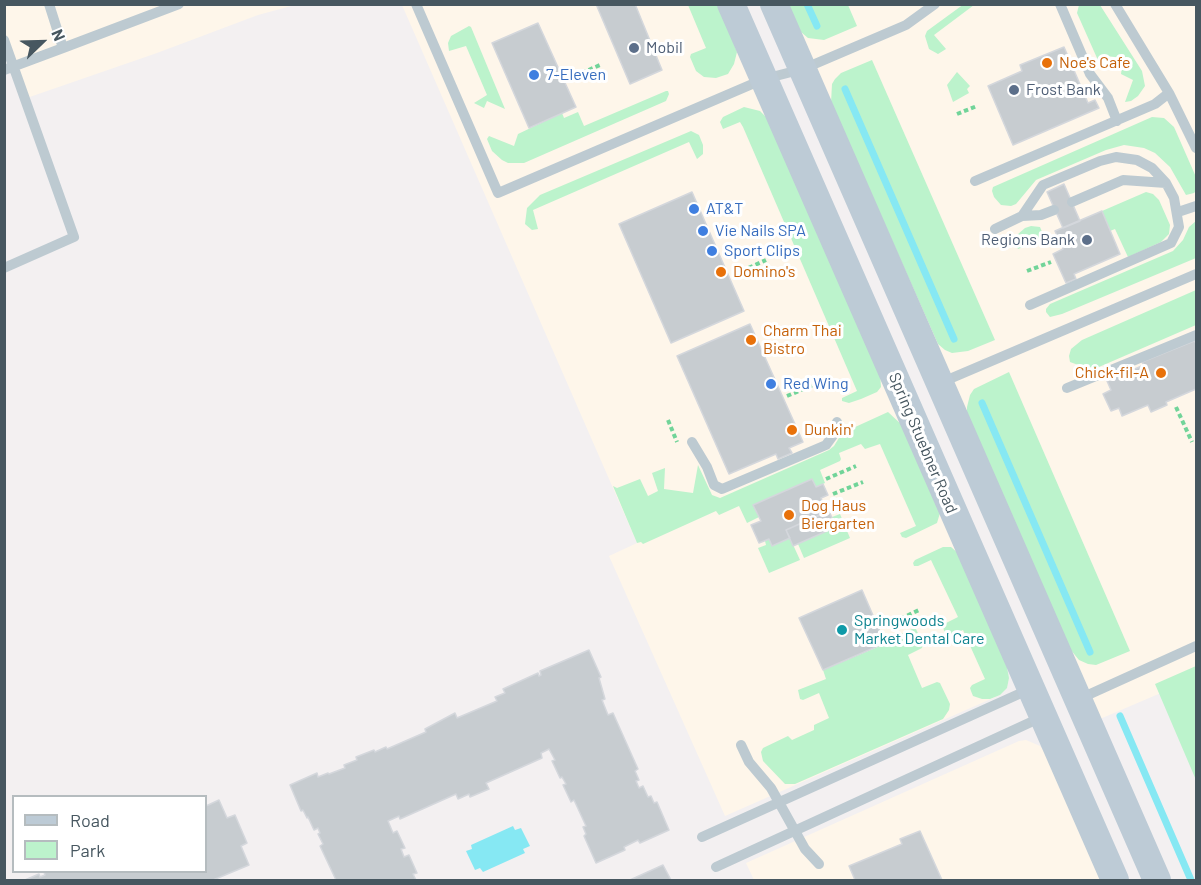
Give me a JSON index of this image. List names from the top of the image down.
{
  "streets": {
    "main road": ["Spring Stuebner Road"]
  },
  "places": [
    "Mobil",
    "Noe's Cafe",
    "7-Eleven",
    "Frost Bank",
    "AT&T",
    "Vie Nails SPA",
    "Regions Bank",
    "Sport Clips",
    "Domino's",
    "Charm Thai Bistro",
    "Chick-fil-A",
    "Red Wing",
    "Dunkin'",
    "Dog Haus Biergarten",
    "Springwoods Market Dental Care"
  ],
  "legend": ["Road", "Park"],
  "north": "top right"
}
